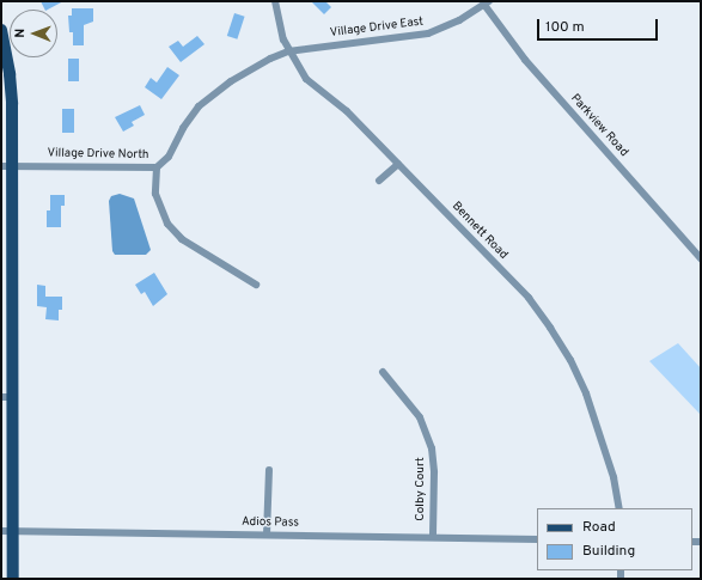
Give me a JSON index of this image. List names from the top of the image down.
{
  "streets": {
    "street": [
      "Village Drive East",
      "Parkview Road",
      "Village Drive North",
      "Bennett Road",
      "Colby Court",
      "Adios Pass"
    ]
  },
  "crossings": [
    ["Village Drive East", "Parkview Road"],
    ["Village Drive East", "Village Drive North"],
    ["Village Drive East", "Bennett Road"],
    ["Village Drive North", "Bennett Road"],
    ["Colby Court", "Adios Pass"]
  ],
  "legend": ["Road", "Building"],
  "scale_bar": "100 m",
  "north": "left"
}
